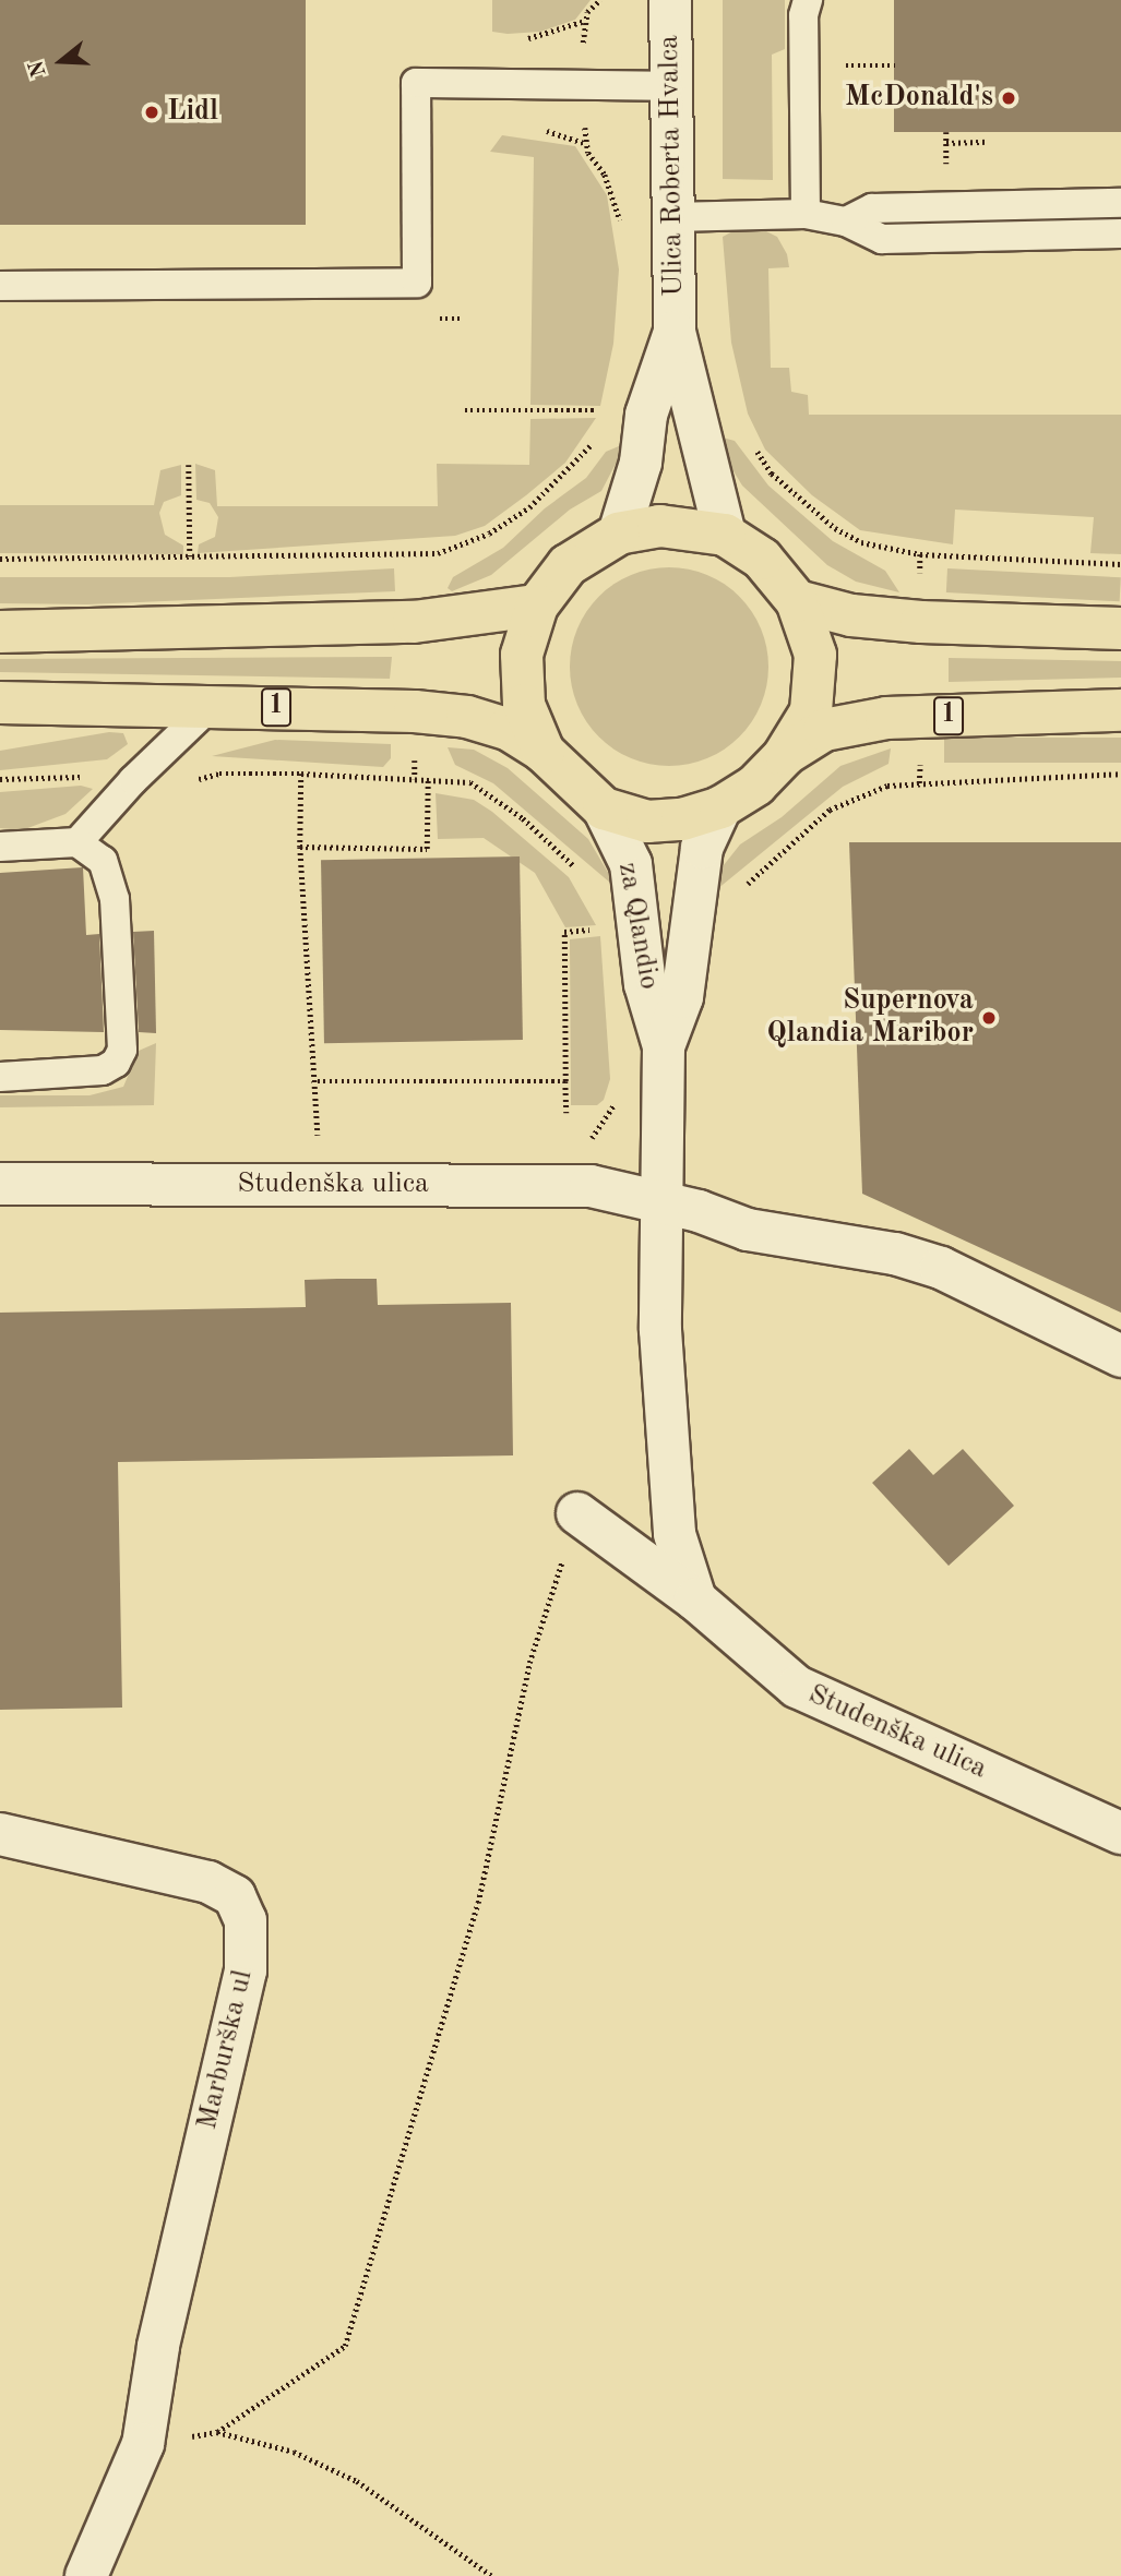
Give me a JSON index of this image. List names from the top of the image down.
{
  "streets": {
    "main road": ["1"],
    "street": [
      "Ulica Roberta Hvalca",
      "za Qlandio",
      "Studenška ulica",
      "Marburška ul"
    ]
  },
  "crossings": [
    ["1", "za Qlandio"],
    ["za Qlandio", "Studenška ulica"]
  ],
  "places": ["McDonald's", "Lidl", "Supernova Qlandia Maribor"],
  "north": "left"
}
